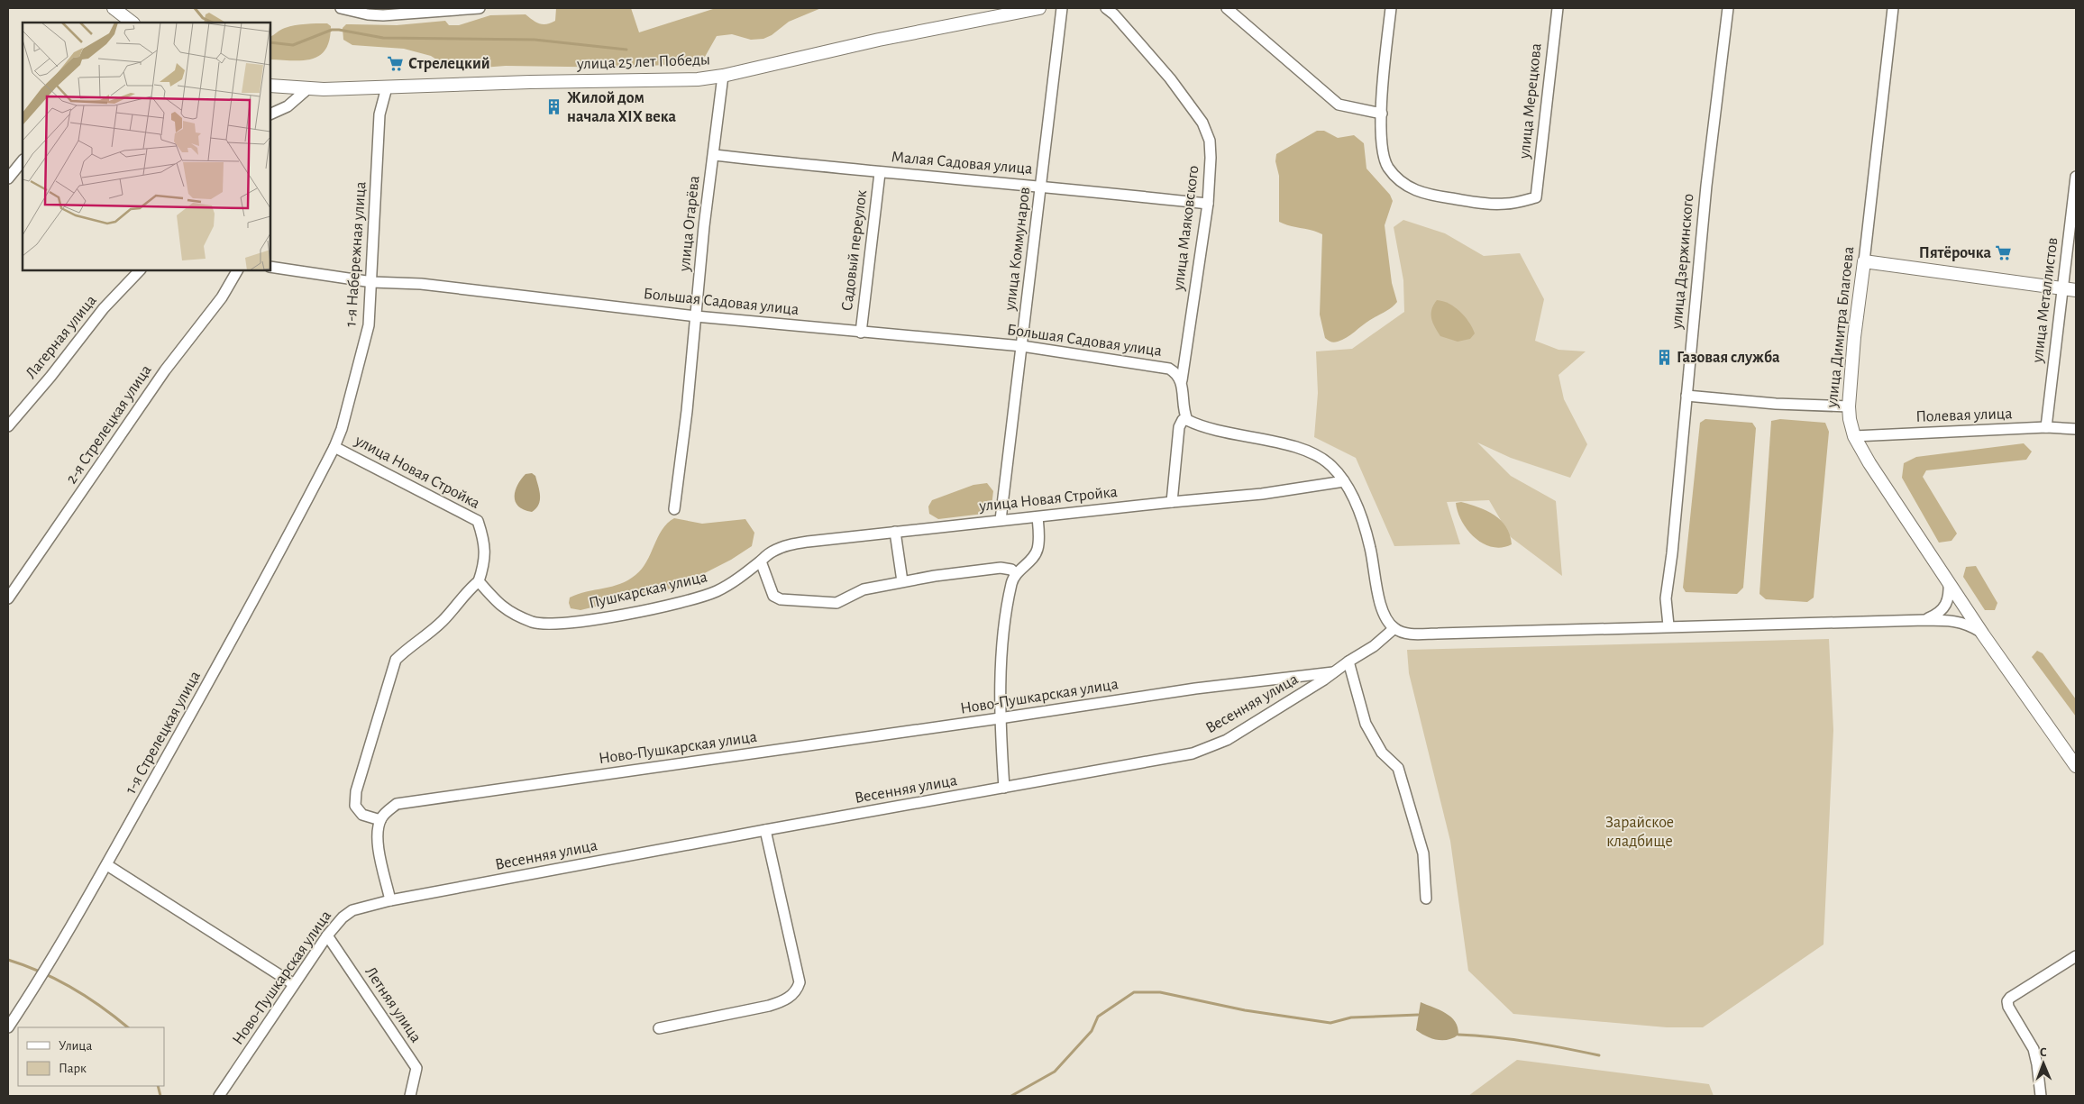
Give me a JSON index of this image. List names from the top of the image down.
{
  "streets": {
    "main road": ["улица 25 лет Победы", "улица Димитра Благоева"],
    "street": [
      "улица Мерецкова",
      "Малая Садовая улица",
      "улица Огарёва",
      "улица Маяковского",
      "улица Коммунаров",
      "Садовый переулок",
      "1-я Набережная улица",
      "улица Дзержинского",
      "улица Металлистов",
      "Большая Садовая улица",
      "Лагерная улица",
      "Полевая улица",
      "2-я Стрелецкая улица",
      "улица Новая Стройка",
      "Пушкарская улица",
      "Ново-Пушкарская улица",
      "Весенняя улица",
      "1-я Стрелецкая улица",
      "Летняя улица"
    ]
  },
  "crossings": [
    ["улица 25 лет Победы", "улица Огарёва"],
    ["улица 25 лет Победы", "1-я Набережная улица"],
    ["Малая Садовая улица", "улица Огарёва"],
    ["Малая Садовая улица", "улица Маяковского"],
    ["Малая Садовая улица", "улица Коммунаров"],
    ["Малая Садовая улица", "Садовый переулок"],
    ["улица Огарёва", "Большая Садовая улица"],
    ["улица Маяковского", "Большая Садовая улица"],
    ["улица Коммунаров", "Большая Садовая улица"],
    ["улица Коммунаров", "улица Новая Стройка"],
    ["Садовый переулок", "Большая Садовая улица"],
    ["1-я Набережная улица", "Большая Садовая улица"],
    ["1-я Набережная улица", "улица Новая Стройка"],
    ["1-я Набережная улица", "1-я Стрелецкая улица"],
    ["улица Металлистов", "Полевая улица"],
    ["улица Димитра Благоева", "Полевая улица"],
    ["улица Новая Стройка", "Пушкарская улица"],
    ["улица Новая Стройка", "1-я Стрелецкая улица"],
    ["Ново-Пушкарская улица", "Весенняя улица"],
    ["Ново-Пушкарская улица", "Летняя улица"]
  ],
  "parks": ["Зарайское кладбище"],
  "places": {
    "supermarket": ["Стрелецкий", "Пятёрочка"],
    "building": ["Жилой дом начала XIX века", "Газовая служба"]
  },
  "legend": ["Улица", "Парк"],
  "north": "top"
}
